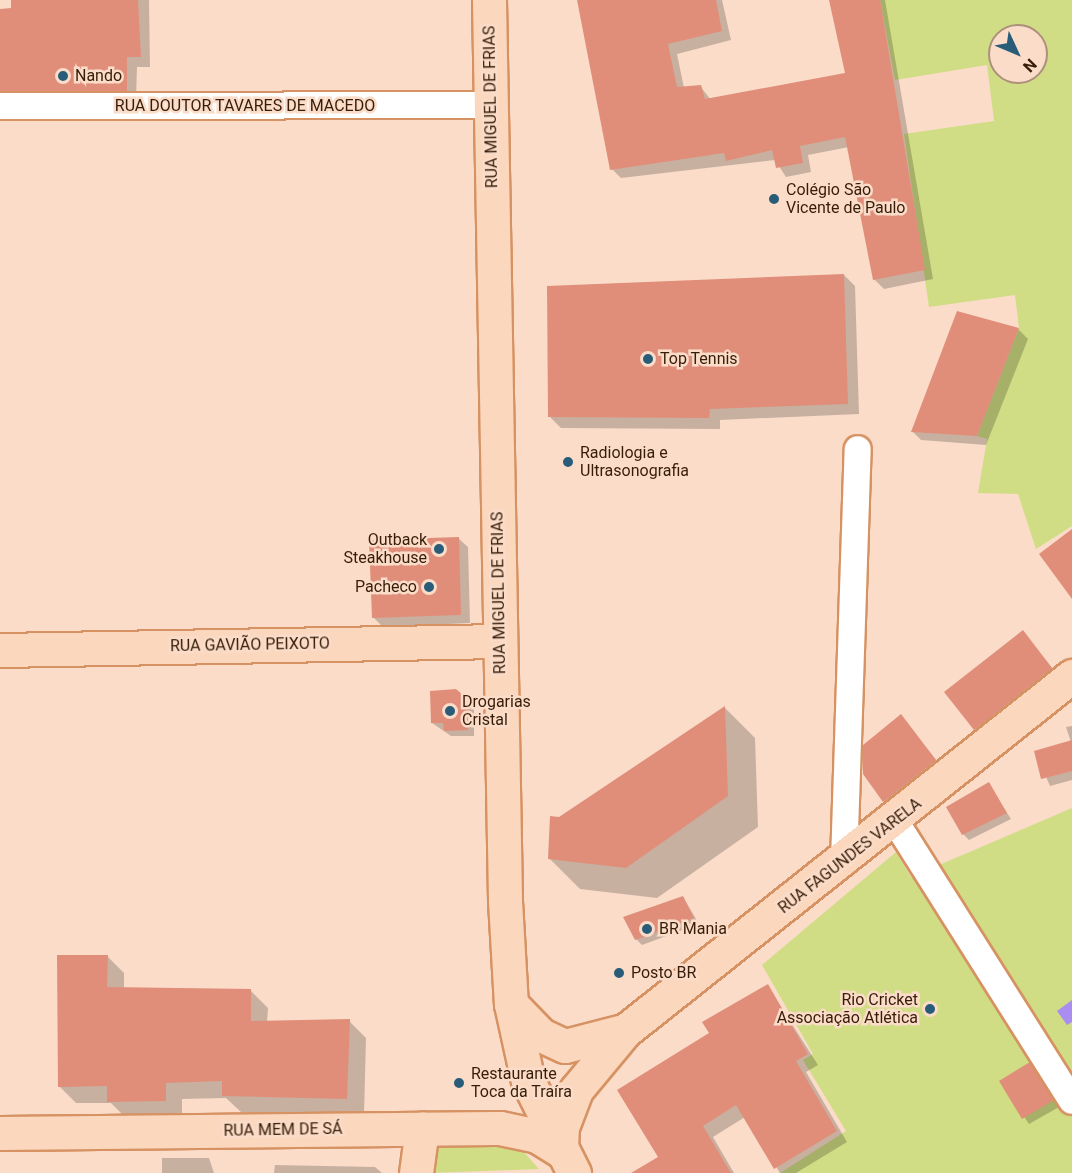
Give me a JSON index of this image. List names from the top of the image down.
{
  "streets": {
    "main road": [
      "RUA MIGUEL DE FRIAS",
      "RUA GAVIÃO PEIXOTO",
      "RUA FAGUNDES VARELA",
      "RUA MEM DE SÁ"
    ],
    "street": ["RUA DOUTOR TAVARES DE MACEDO"]
  },
  "crossings": [
    ["RUA DOUTOR TAVARES DE MACEDO", "RUA MIGUEL DE FRIAS"],
    ["RUA MIGUEL DE FRIAS", "RUA GAVIÃO PEIXOTO"],
    ["RUA MIGUEL DE FRIAS", "RUA FAGUNDES VARELA"],
    ["RUA MIGUEL DE FRIAS", "RUA MEM DE SÁ"],
    ["RUA FAGUNDES VARELA", "RUA MEM DE SÁ"]
  ],
  "places": [
    "Nando",
    "Colégio São Vicente de Paulo",
    "Top Tennis",
    "Radiologia e Ultrasonografia",
    "Outback Steakhouse",
    "Pacheco",
    "Drogarias Cristal",
    "BR Mania",
    "Posto BR",
    "Rio Cricket Associação Atlética",
    "Restaurante Toca da Traíra"
  ],
  "north": "bottom right"
}
